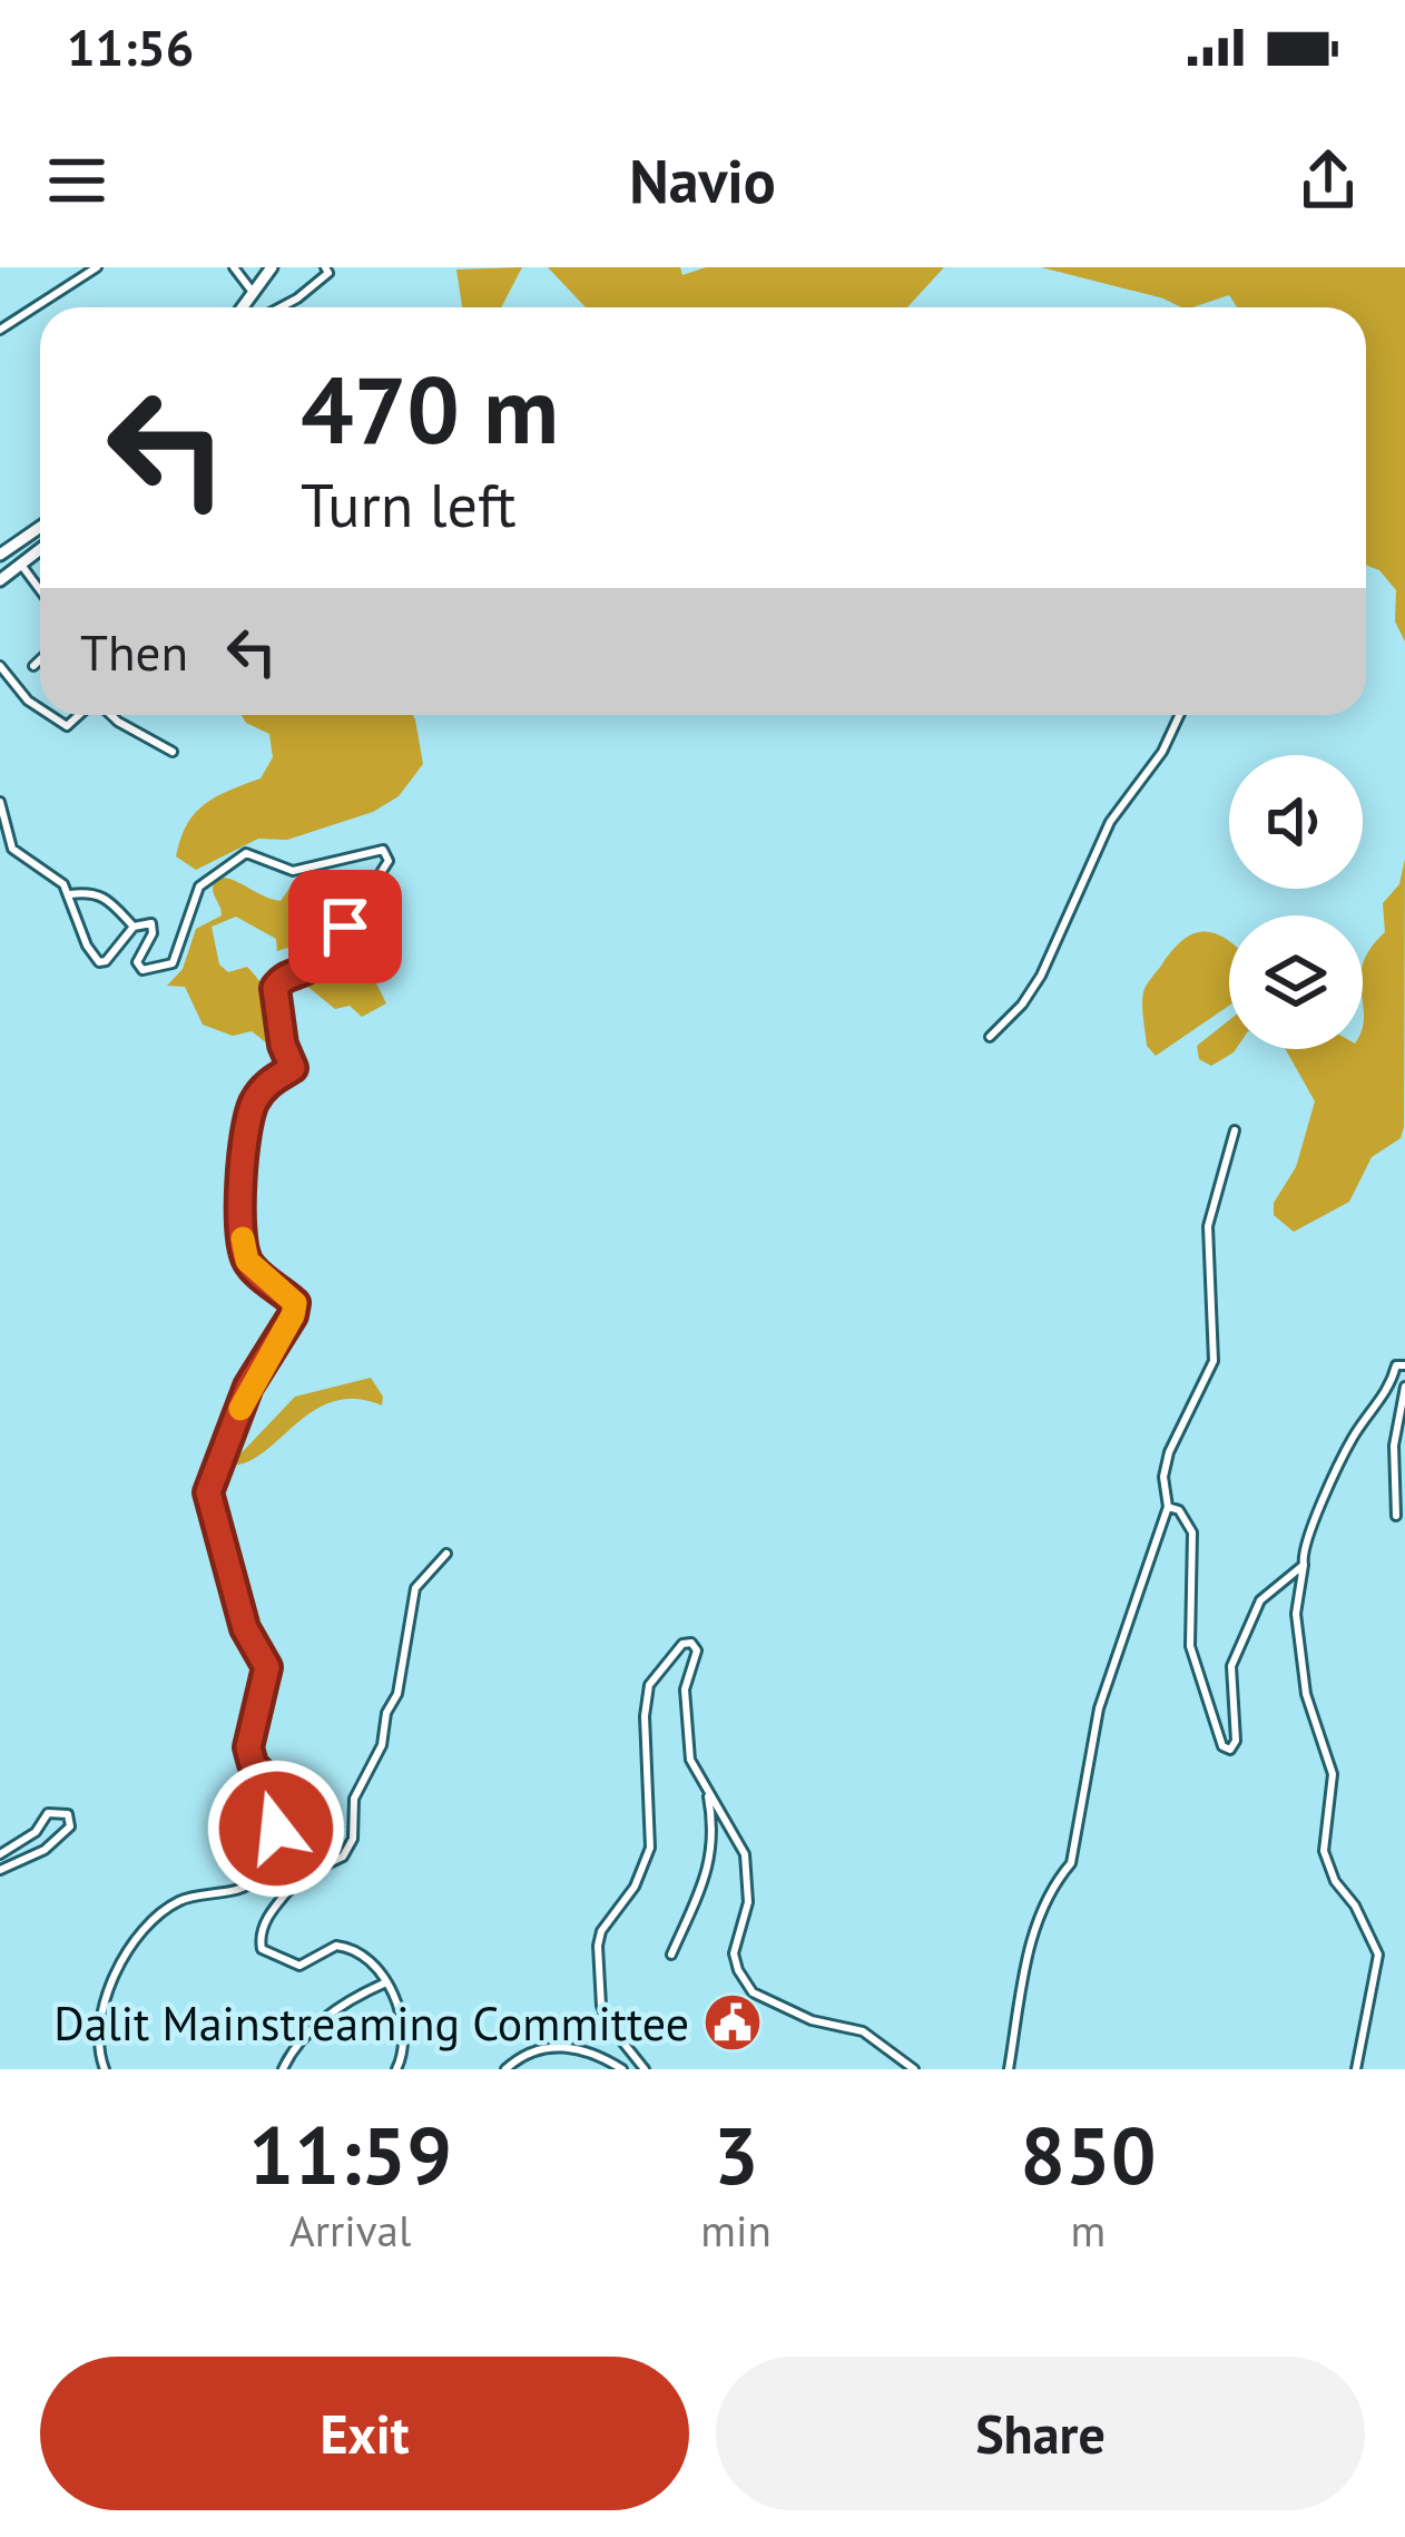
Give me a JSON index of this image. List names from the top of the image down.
{
  "places": {
    "public building": ["Dalit Mainstreaming Committee"]
  },
  "page": {
    "status": "11:56",
    "header": "Navio",
    "turn": ["470 m", "Turn left"],
    "then": "Then",
    "eta": [
      "11:59",
      "Arrival",
      "3",
      "min",
      "850",
      "m"
    ],
    "buttons": ["Exit", "Share"]
  }
}
